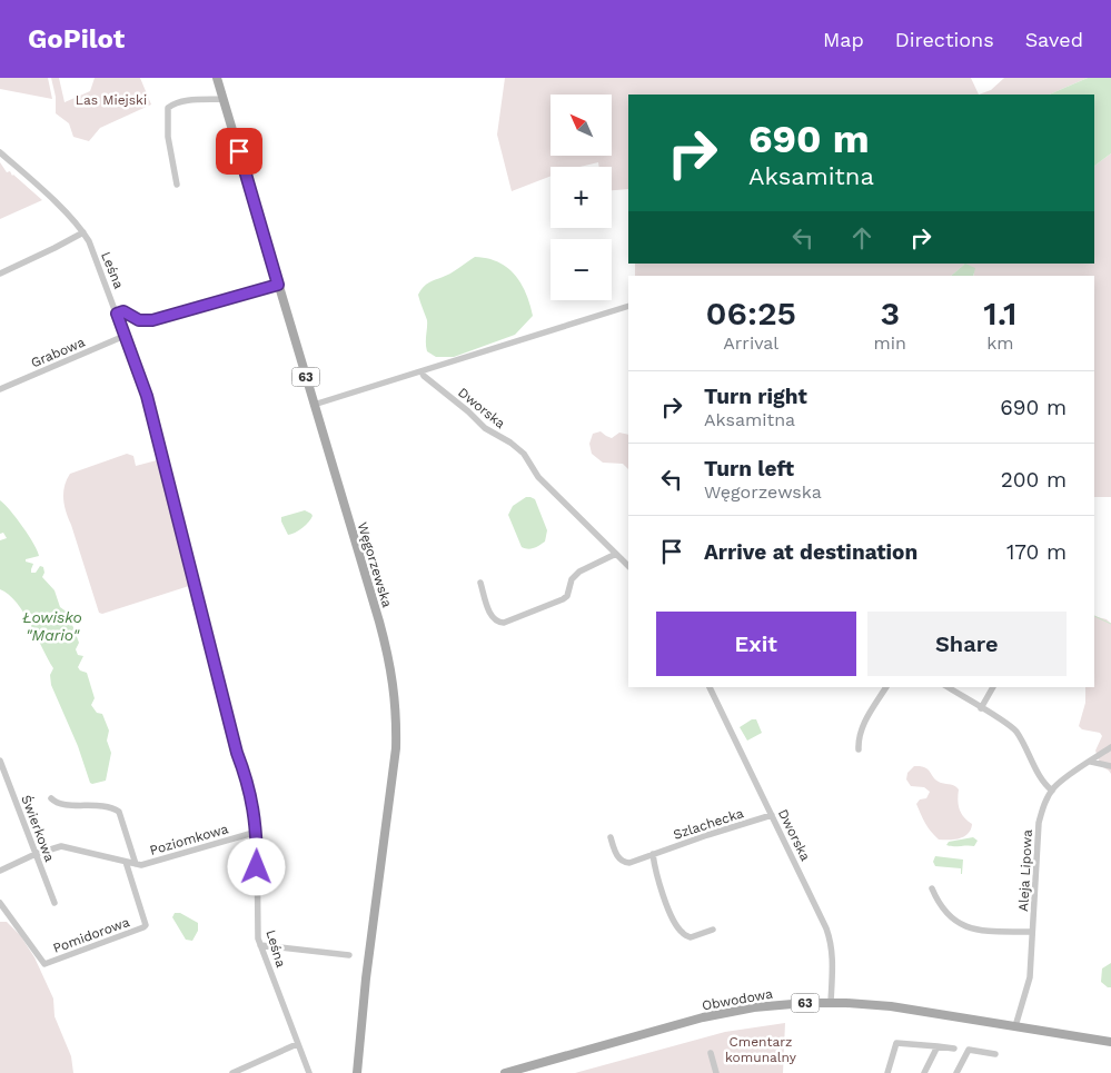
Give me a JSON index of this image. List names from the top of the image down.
{
  "streets": {
    "main road": ["63", "Węgorzewska", "Obwodowa"],
    "street": [
      "Leśna",
      "Grabowa",
      "Dworska",
      "Szlachecka",
      "Świerkowa",
      "Poziomkowa",
      "Aleja Lipowa",
      "Pomidorowa"
    ]
  },
  "crossings": [
    ["Leśna", "Grabowa"],
    ["Leśna", "Poziomkowa"],
    ["Dworska", "Szlachecka"],
    ["Dworska", "Obwodowa"],
    ["Świerkowa", "Poziomkowa"],
    ["Poziomkowa", "Pomidorowa"],
    ["Aleja Lipowa", "Obwodowa"]
  ],
  "water": ["Łowisko \"Mario\""],
  "parks": ["Las Miejski", "Cmentarz komunalny"],
  "north": "top left",
  "page": {
    "header": "GoPilot",
    "nav": ["Map", "Directions", "Saved"],
    "map_buttons": ["+", "−"],
    "turn": ["690 m", "Aksamitna"],
    "eta": [
      "06:25",
      "Arrival",
      "3",
      "min",
      "1.1",
      "km"
    ],
    "list": [
      {
        "name": "Turn right",
        "note": "Aksamitna",
        "value": "690 m"
      },
      {
        "name": "Turn left",
        "note": "Węgorzewska",
        "value": "200 m"
      },
      {
        "name": "Arrive at destination",
        "value": "170 m"
      }
    ],
    "buttons": ["Exit", "Share"]
  }
}
